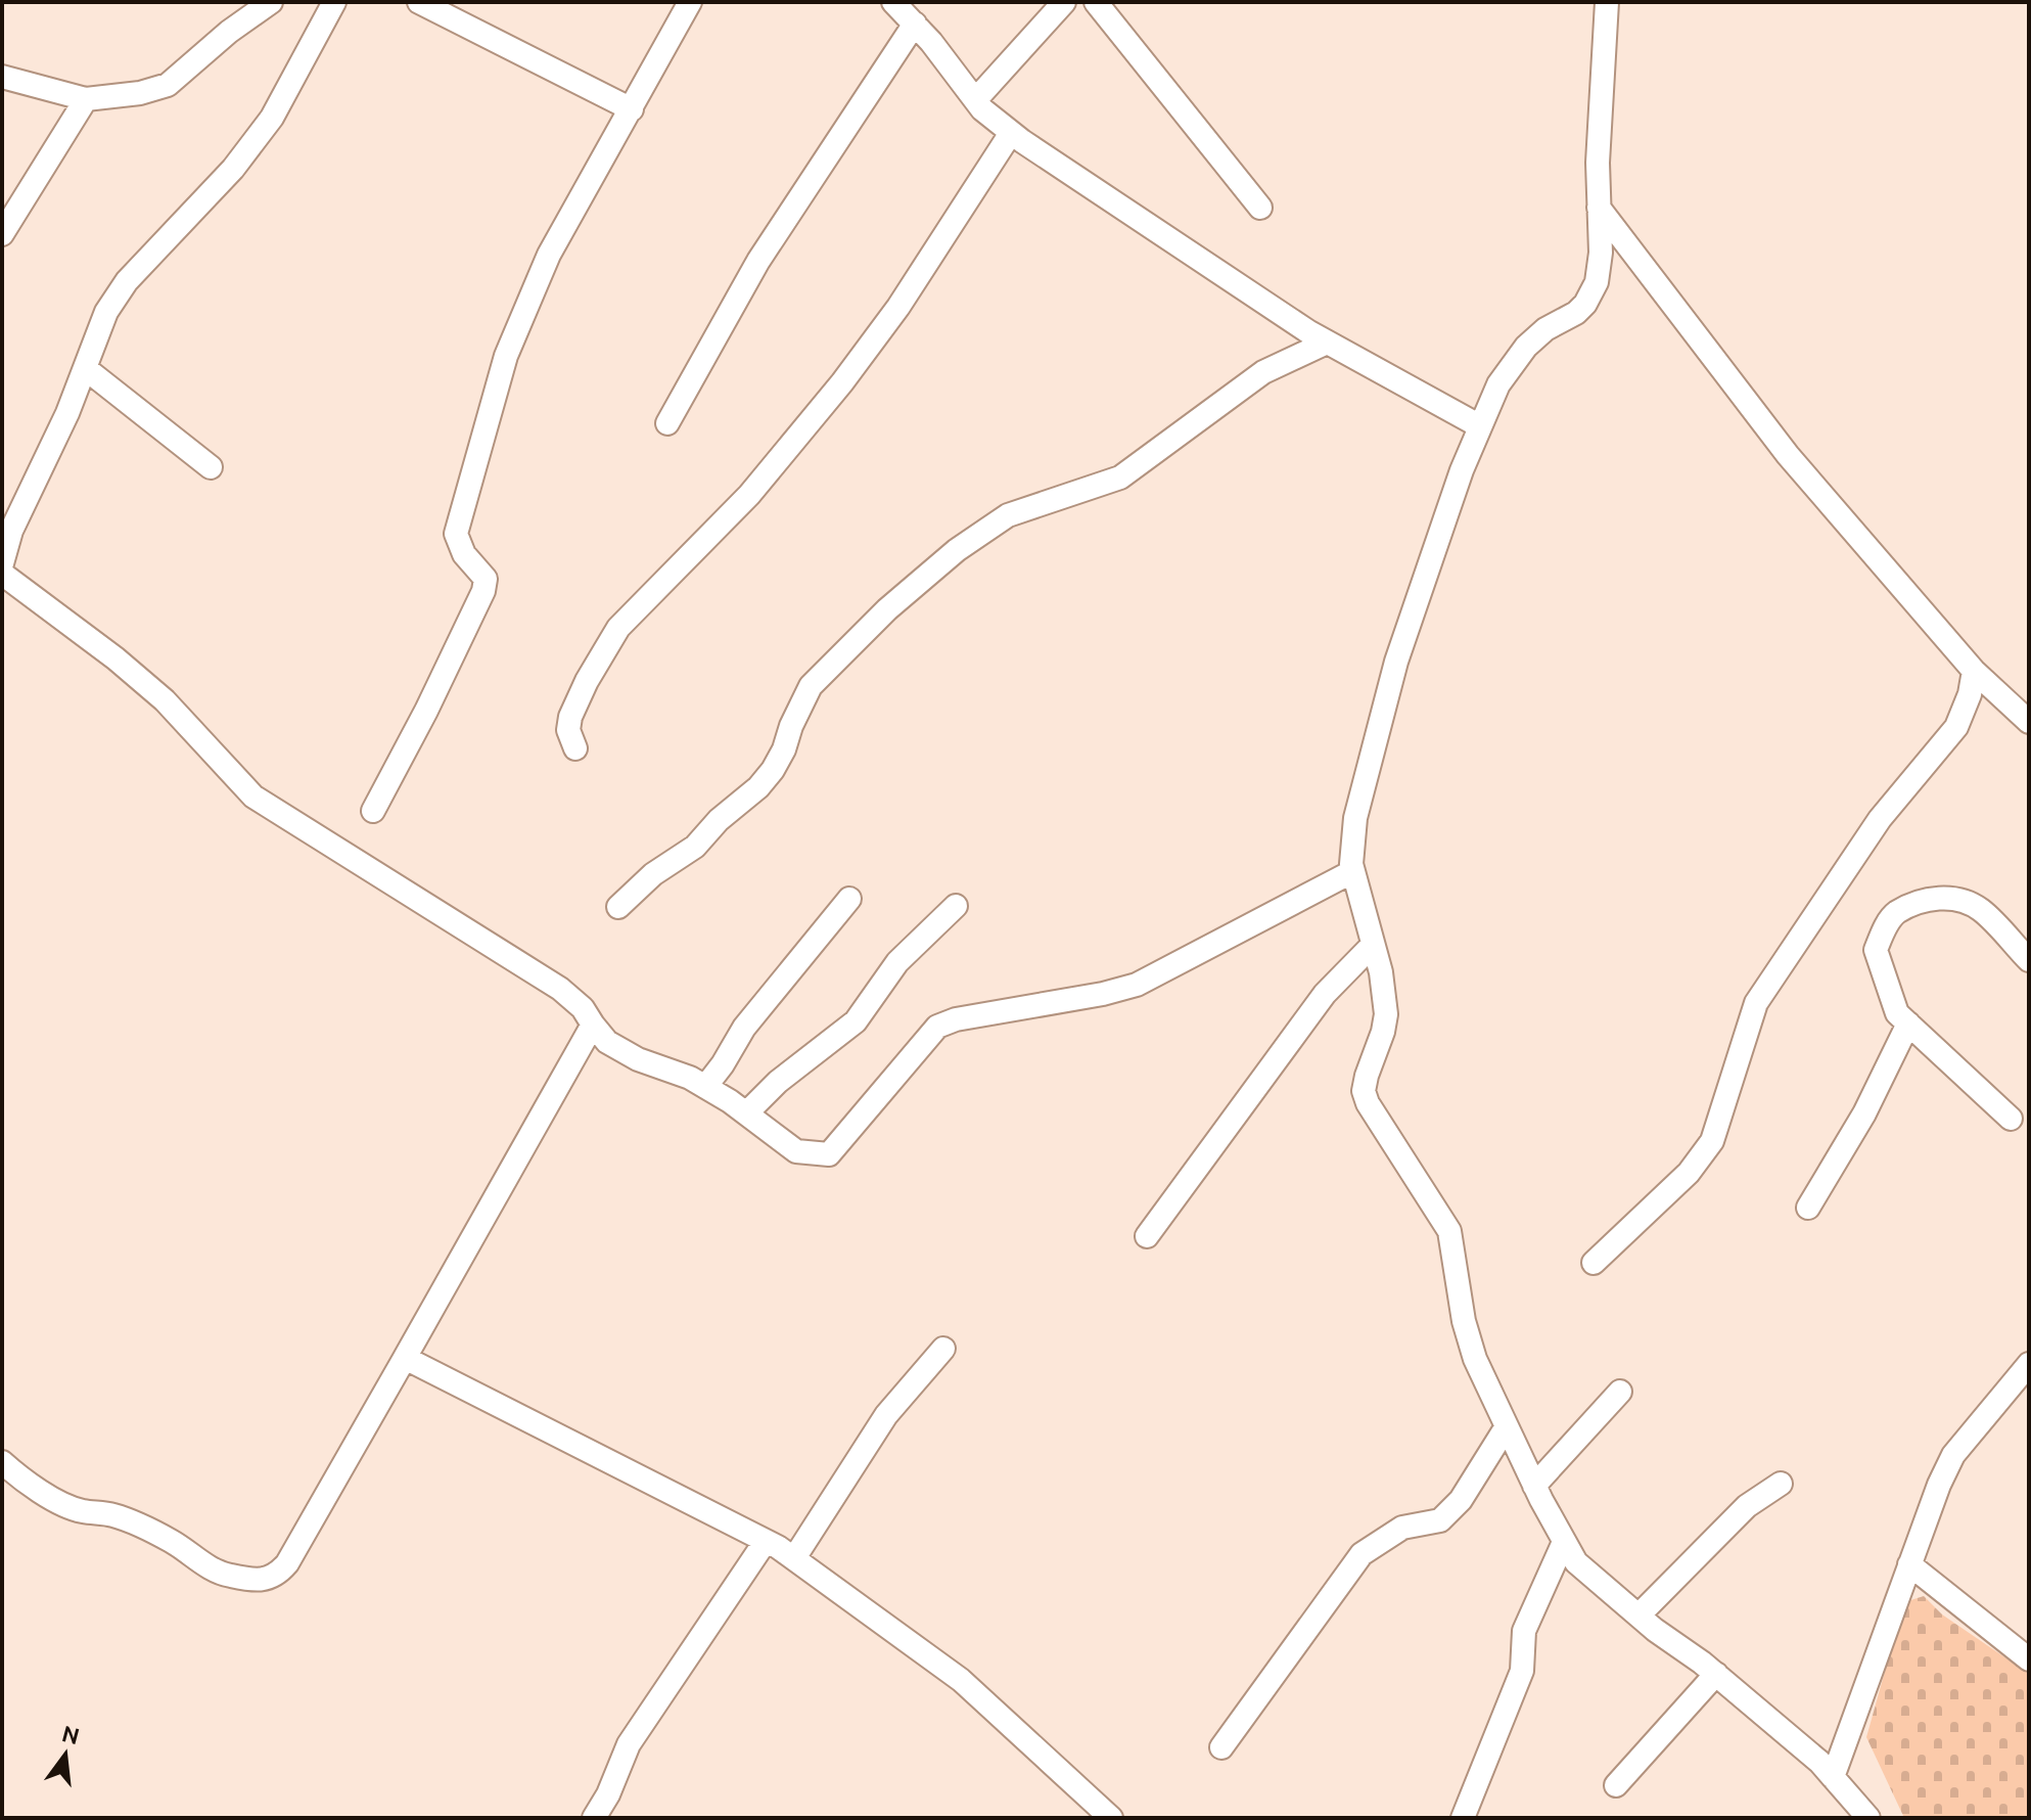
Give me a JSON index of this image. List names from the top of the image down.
{
  "north": "top"
}
